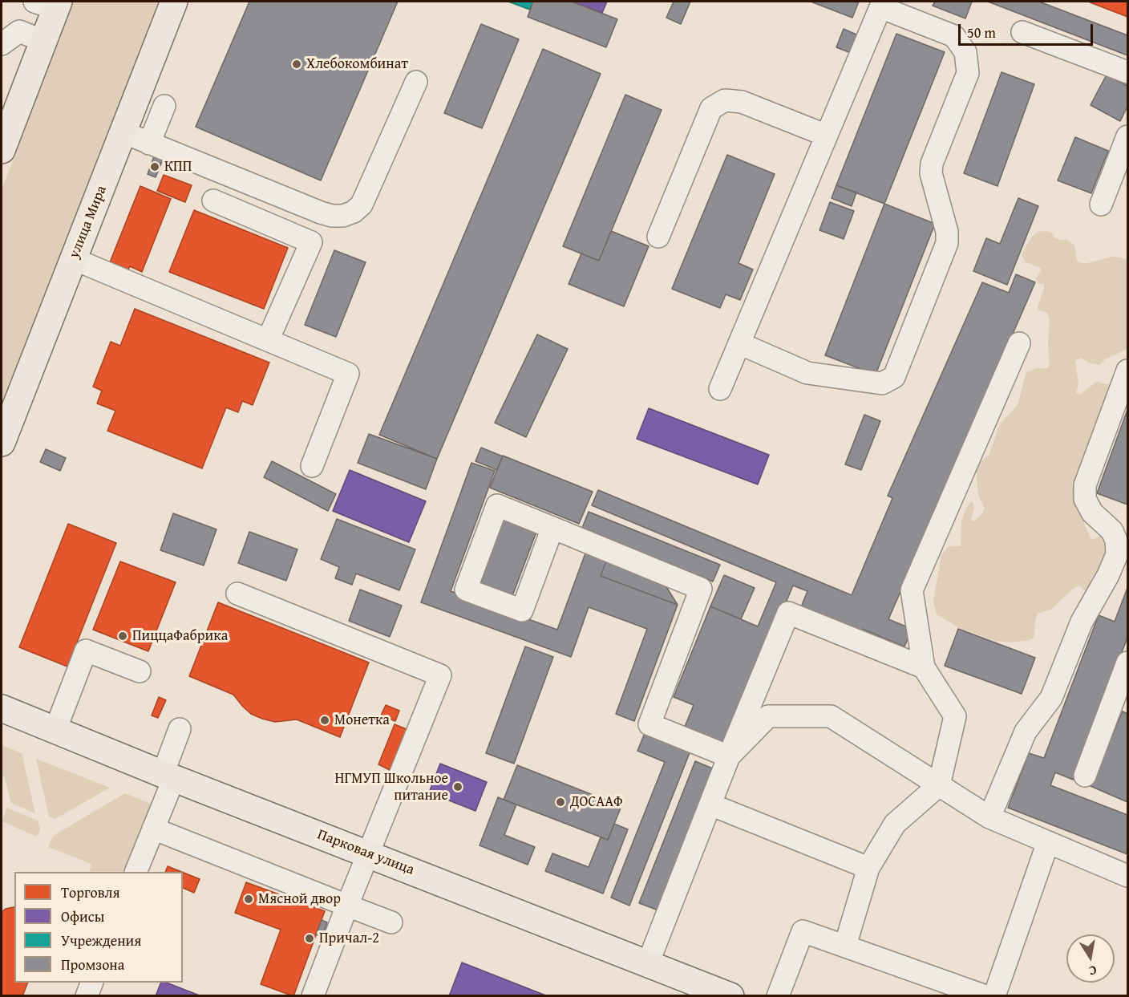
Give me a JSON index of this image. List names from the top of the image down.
{
  "streets": {
    "main road": ["улица Мира", "Парковая улица"]
  },
  "places": [
    "Хлебокомбинат",
    "КПП",
    "ПиццаФабрика",
    "Монетка",
    "НГМУП Школьное питание",
    "ДОСААФ",
    "Мясной двор",
    "Причал-2"
  ],
  "legend": [
    "Торговля",
    "Офисы",
    "Учреждения",
    "Промзона"
  ],
  "scale_bar": "50 m",
  "north": "bottom"
}
